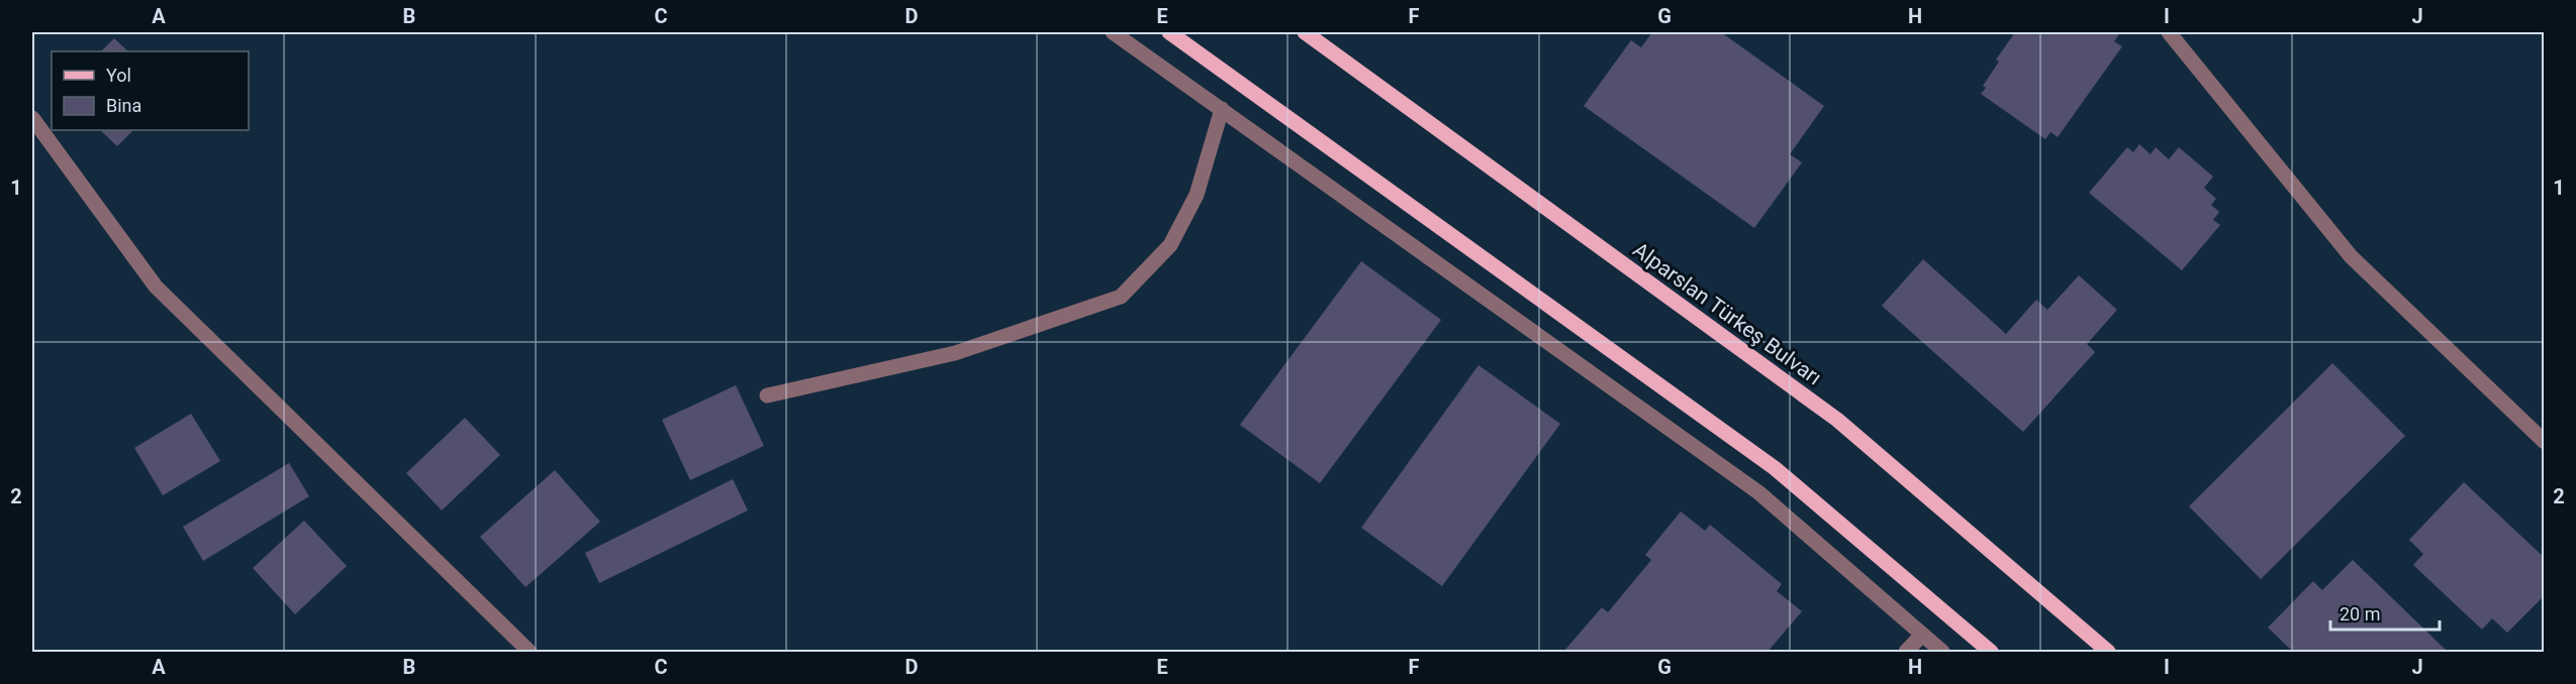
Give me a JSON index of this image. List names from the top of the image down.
{
  "streets": {
    "main road": ["Alparslan Türkeş Bulvarı"]
  },
  "legend": ["Yol", "Bina"],
  "scale_bar": "20 m",
  "grid": {
    "columns": [
      "A",
      "B",
      "C",
      "D",
      "E",
      "F",
      "G",
      "H",
      "I",
      "J"
    ],
    "rows": ["1", "2"]
  }
}
